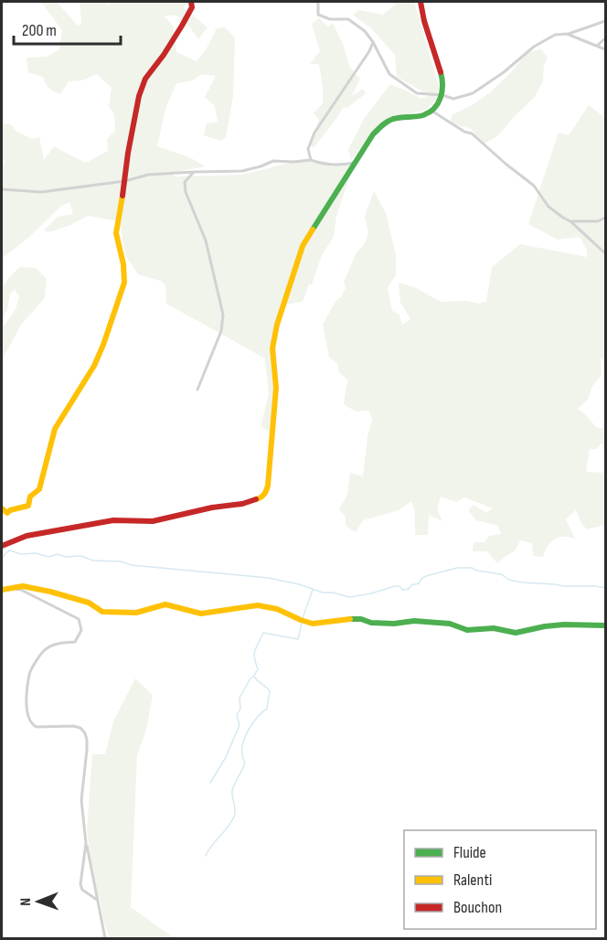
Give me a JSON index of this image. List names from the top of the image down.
{
  "legend": ["Fluide", "Ralenti", "Bouchon"],
  "scale_bar": "200 m",
  "north": "left"
}
